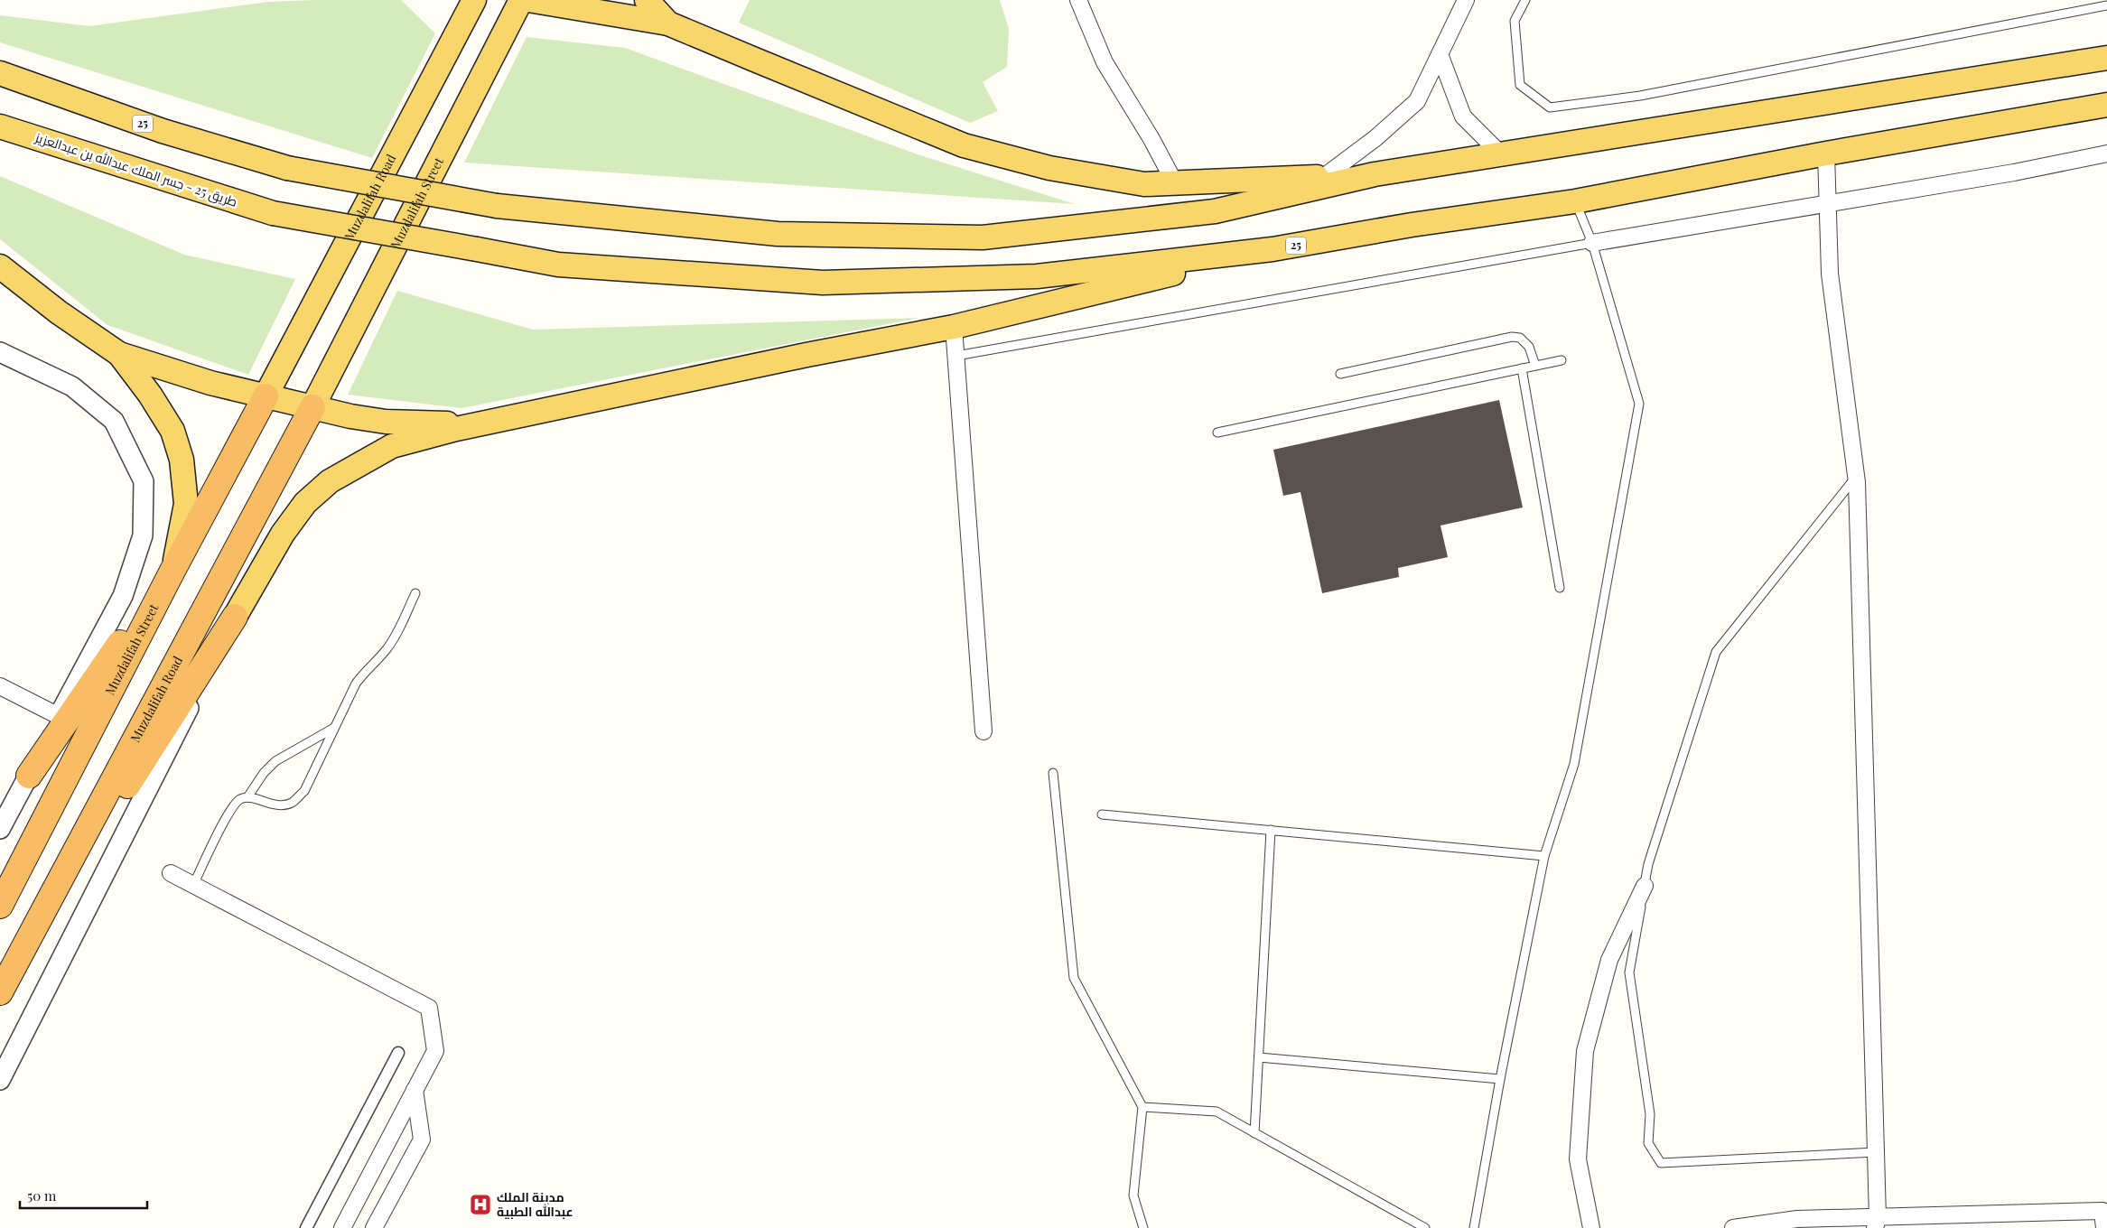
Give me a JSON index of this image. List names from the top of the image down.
{
  "streets": {
    "highway": ["Muzdalifah Road", "Muzdalifah Street"],
    "main road": ["25", "طريق 25 - جسر الملك عبدالله بن عبدالعزيز"]
  },
  "crossings": [
    ["25", "طريق 25 - جسر الملك عبدالله بن عبدالعزيز"],
    ["Muzdalifah Road", "Muzdalifah Street"]
  ],
  "places": {
    "hospital": ["مدينة الملك عبدالله الطبية"]
  },
  "scale_bar": "50 m"
}
